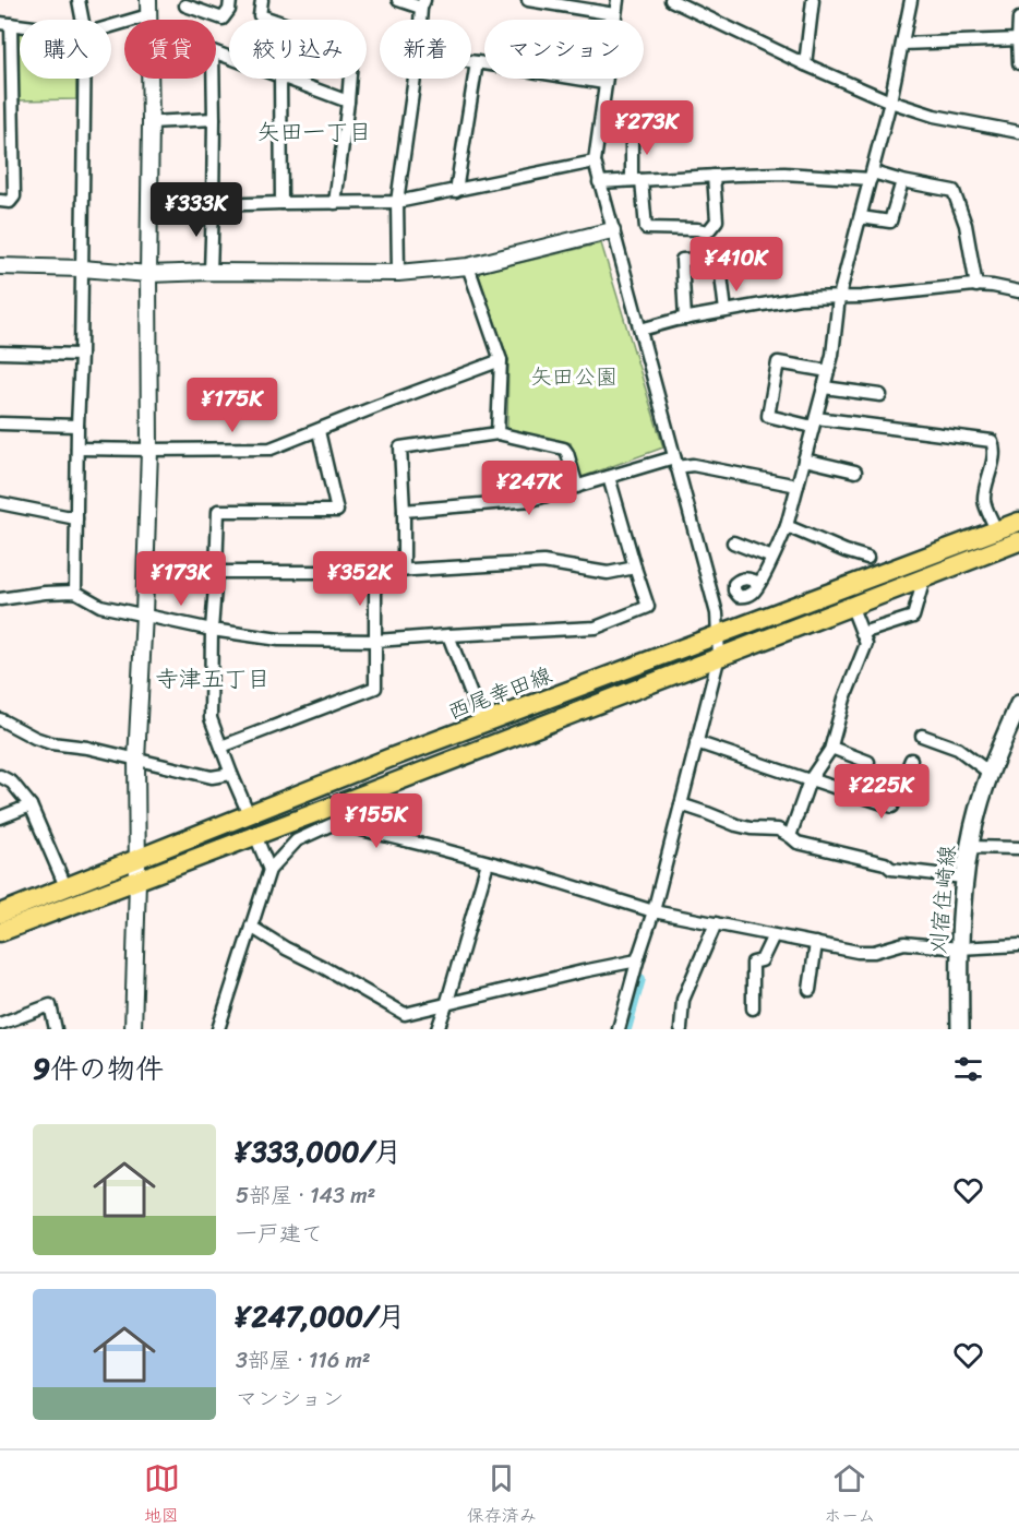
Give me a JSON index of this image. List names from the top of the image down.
{
  "streets": {
    "main road": ["西尾幸田線", "刈宿住崎線"]
  },
  "districts": ["矢田一丁目", "寺津五丁目"],
  "parks": ["矢田公園"],
  "page": {
    "chip": [
      "購入",
      "賃貸",
      "絞り込み",
      "新着",
      "マンション"
    ],
    "price": [
      "¥273K",
      "¥333K",
      "¥410K",
      "¥175K",
      "¥247K",
      "¥173K",
      "¥352K",
      "¥225K",
      "¥155K"
    ],
    "heading": "9件の物件",
    "list": [
      {
        "name": "¥333,000/月",
        "note": "5部屋 · 143 m² · 一戸建て"
      },
      {
        "name": "¥247,000/月",
        "note": "3部屋 · 116 m² · マンション"
      }
    ],
    "tabs": ["地図", "保存済み", "ホーム"]
  }
}
